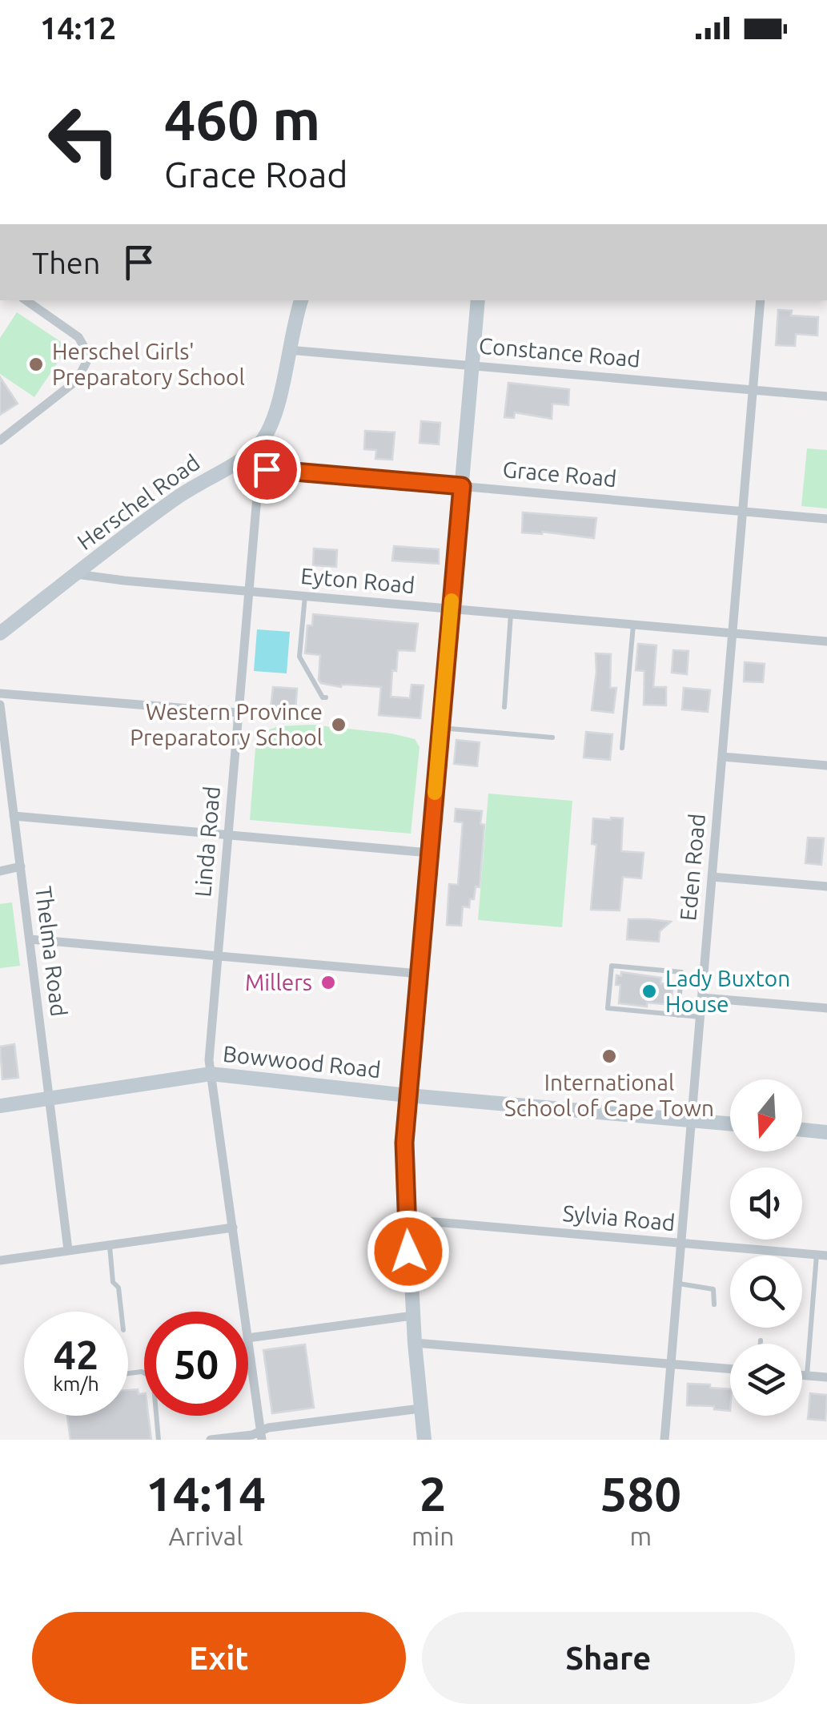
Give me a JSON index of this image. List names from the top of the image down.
{
  "streets": {
    "street": [
      "Constance Road",
      "Grace Road",
      "Herschel Road",
      "Eyton Road",
      "Linda Road",
      "Eden Road",
      "Thelma Road",
      "Bowwood Road",
      "Sylvia Road"
    ]
  },
  "crossings": [
    ["Constance Road", "Herschel Road"],
    ["Constance Road", "Eden Road"],
    ["Grace Road", "Linda Road"],
    ["Grace Road", "Eden Road"],
    ["Herschel Road", "Eyton Road"],
    ["Eyton Road", "Linda Road"],
    ["Eyton Road", "Eden Road"],
    ["Linda Road", "Bowwood Road"],
    ["Eden Road", "Bowwood Road"],
    ["Eden Road", "Sylvia Road"],
    ["Thelma Road", "Bowwood Road"]
  ],
  "places": [
    "Herschel Girls' Preparatory School",
    "Western Province Preparatory School",
    "Millers",
    "Lady Buxton House",
    "International School of Cape Town"
  ],
  "north": "bottom",
  "page": {
    "status": "14:12",
    "turn": ["460 m", "Grace Road"],
    "then": "Then",
    "speed": "42 km/h",
    "limit": "50",
    "eta": [
      "14:14",
      "Arrival",
      "2",
      "min",
      "580",
      "m"
    ],
    "buttons": ["Exit", "Share"]
  }
}
